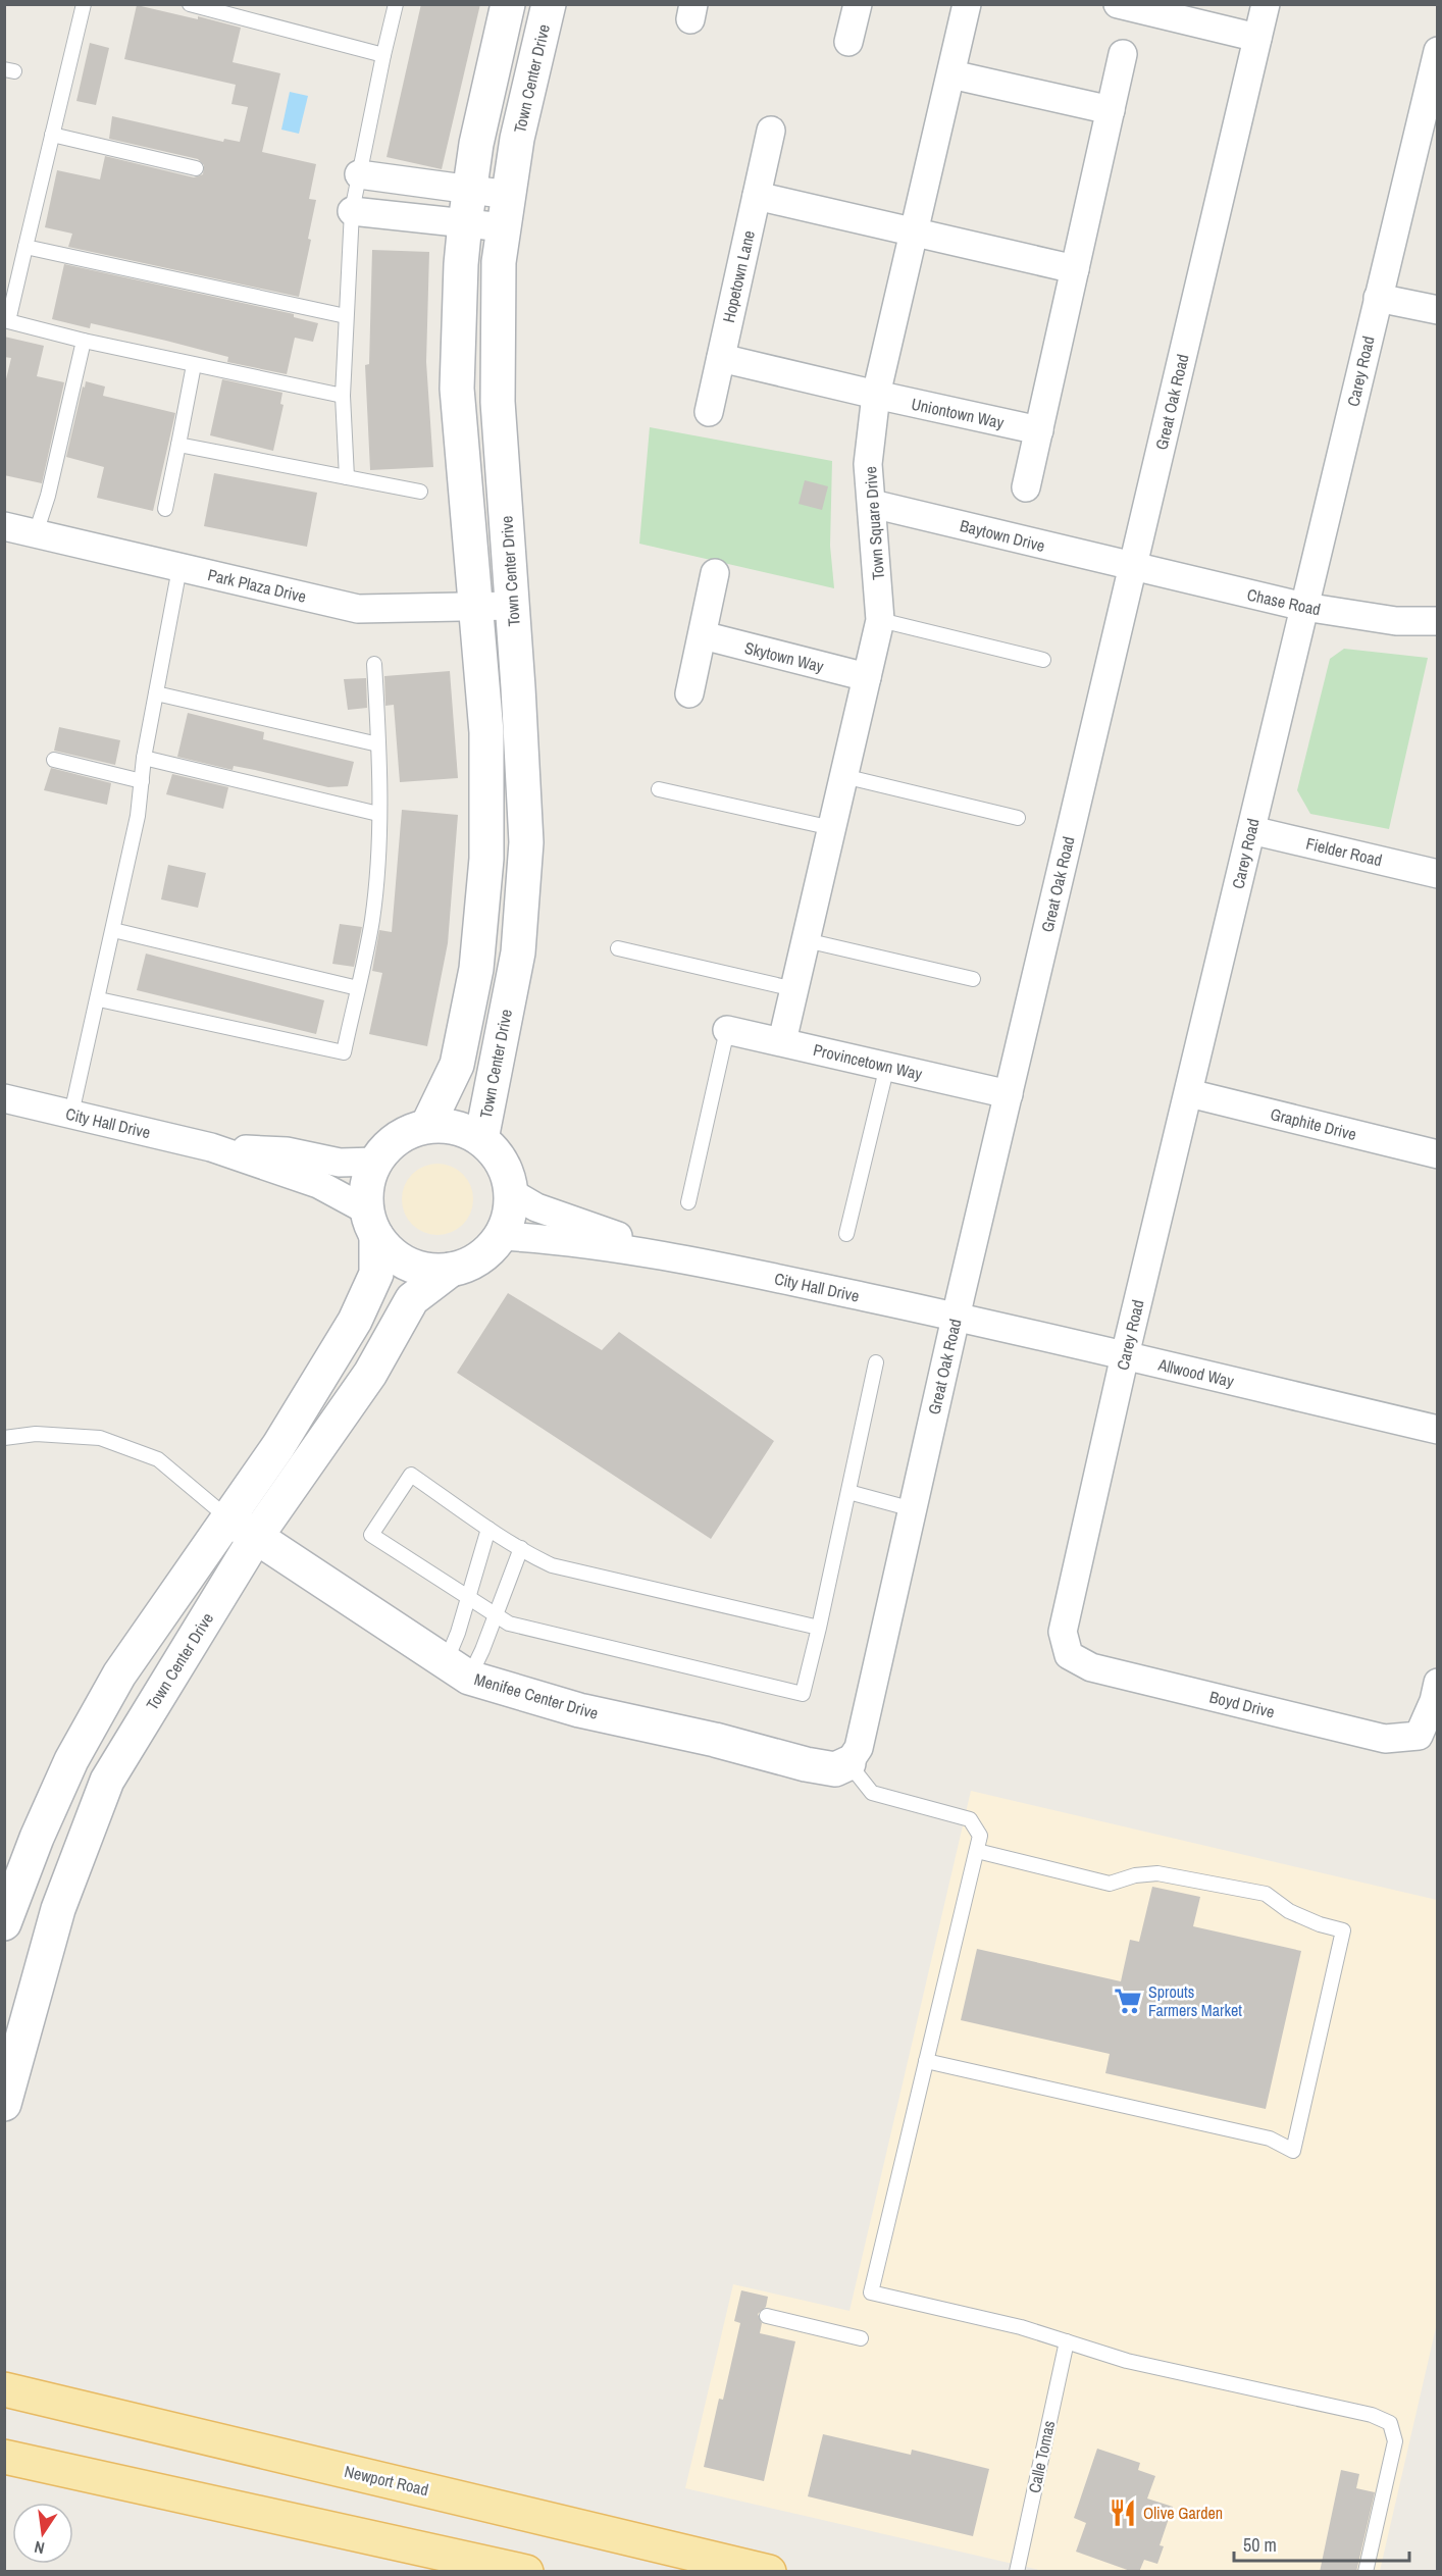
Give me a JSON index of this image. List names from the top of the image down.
{
  "streets": {
    "main road": ["Newport Road"],
    "street": [
      "Town Center Drive",
      "Hopetown Lane",
      "Carey Road",
      "Great Oak Road",
      "Uniontown Way",
      "Town Square Drive",
      "Baytown Drive",
      "Park Plaza Drive",
      "Chase Road",
      "Skytown Way",
      "Fielder Road",
      "Provincetown Way",
      "City Hall Drive",
      "Graphite Drive",
      "Allwood Way",
      "Menifee Center Drive",
      "Boyd Drive"
    ],
    "lane": ["Calle Tomas"]
  },
  "crossings": [
    ["Town Center Drive", "Park Plaza Drive"],
    ["Town Center Drive", "City Hall Drive"],
    ["Town Center Drive", "Menifee Center Drive"],
    ["Carey Road", "Chase Road"],
    ["Carey Road", "Fielder Road"],
    ["Carey Road", "Graphite Drive"],
    ["Carey Road", "Allwood Way"],
    ["Carey Road", "Boyd Drive"],
    ["Great Oak Road", "Baytown Drive"],
    ["Great Oak Road", "Chase Road"],
    ["Great Oak Road", "Provincetown Way"],
    ["Great Oak Road", "City Hall Drive"],
    ["Great Oak Road", "Allwood Way"],
    ["Great Oak Road", "Menifee Center Drive"],
    ["Uniontown Way", "Town Square Drive"],
    ["Town Square Drive", "Baytown Drive"],
    ["Town Square Drive", "Skytown Way"],
    ["Town Square Drive", "Provincetown Way"],
    ["Baytown Drive", "Chase Road"],
    ["City Hall Drive", "Allwood Way"]
  ],
  "places": {
    "supermarket": ["Sprouts Farmers Market"],
    "restaurant": ["Olive Garden"]
  },
  "scale_bar": "50 m",
  "north": "bottom"
}
